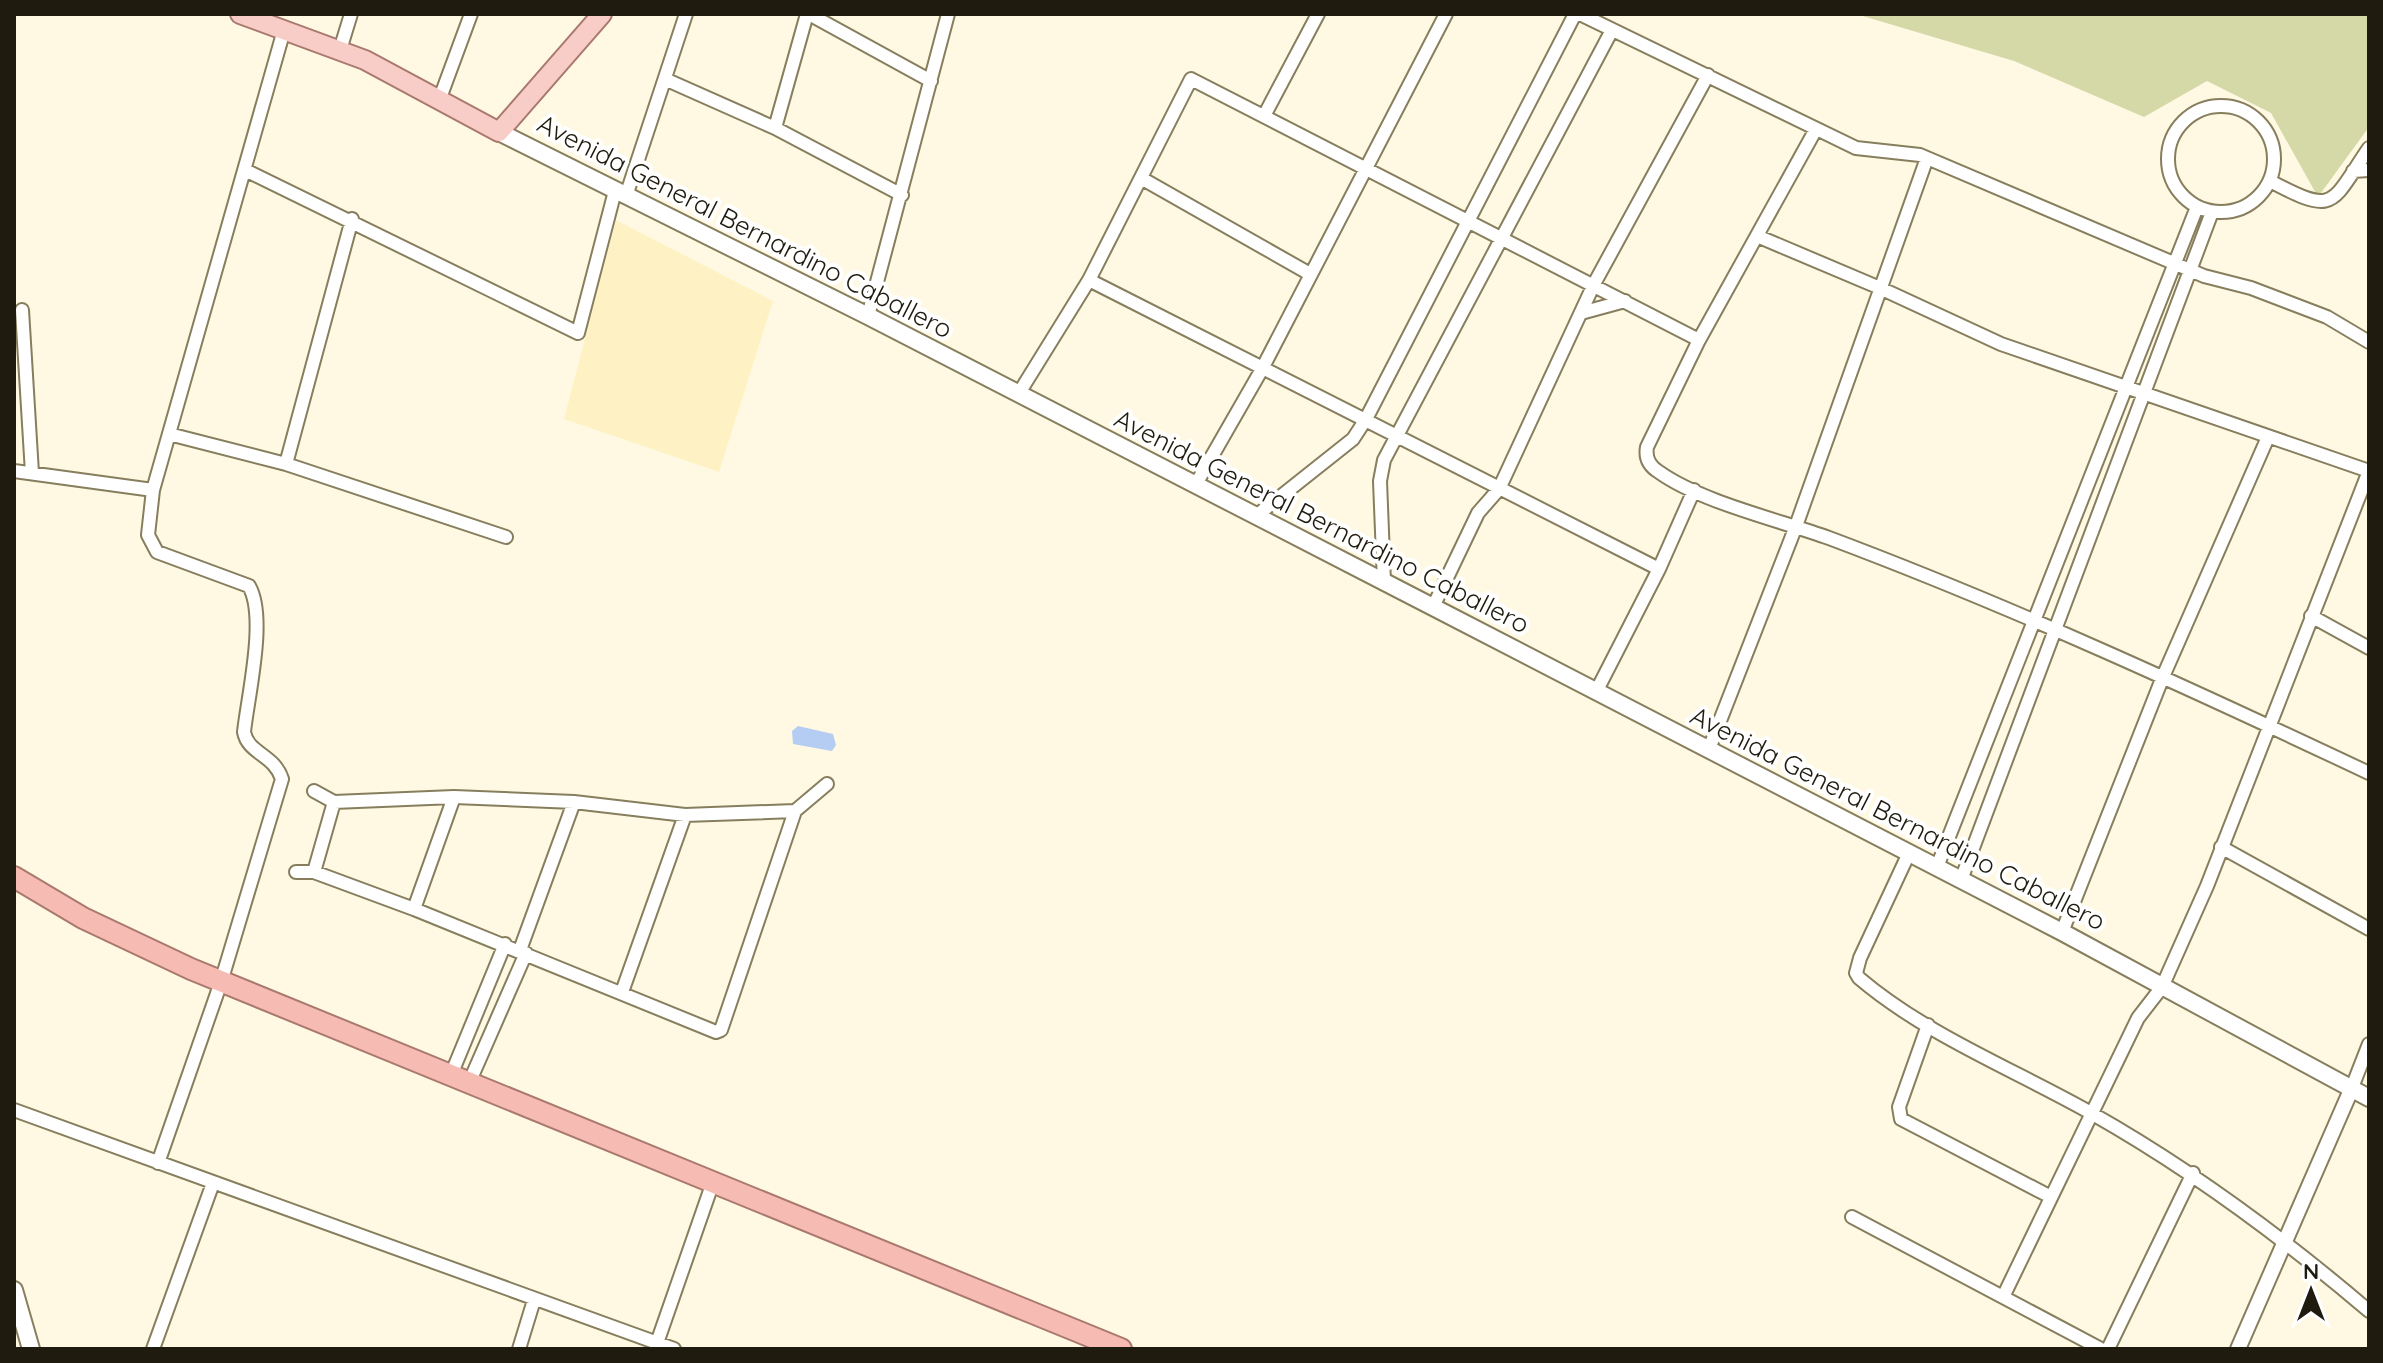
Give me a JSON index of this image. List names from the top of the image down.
{
  "streets": {
    "main road": ["Avenida General Bernardino Caballero"]
  },
  "north": "top"
}
